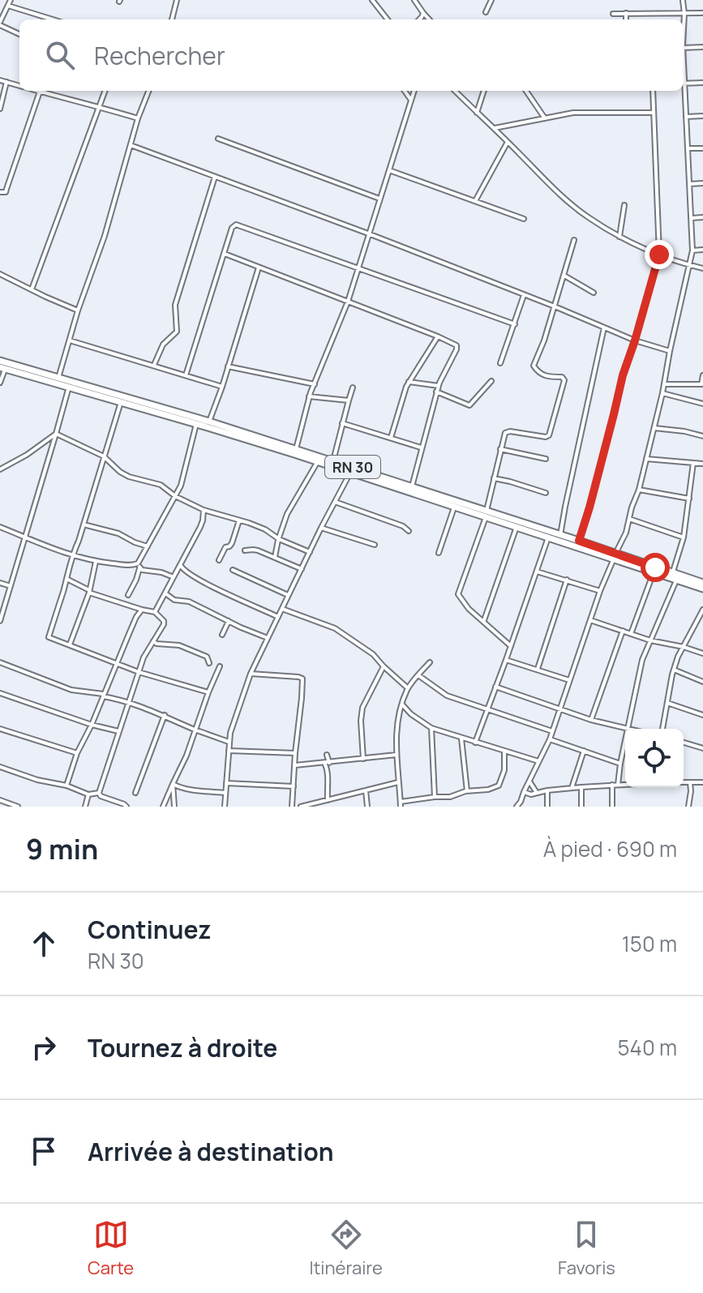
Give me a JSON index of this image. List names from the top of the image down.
{
  "streets": {
    "main road": ["RN 30"]
  },
  "page": {
    "search": "Rechercher",
    "heading": ["9 min", "À pied · 690 m"],
    "list": [
      ["Continuez", "RN 30", "150 m"],
      ["Tournez à droite", "540 m"],
      "Arrivée à destination"
    ],
    "nav": ["Carte", "Itinéraire", "Favoris"]
  }
}
